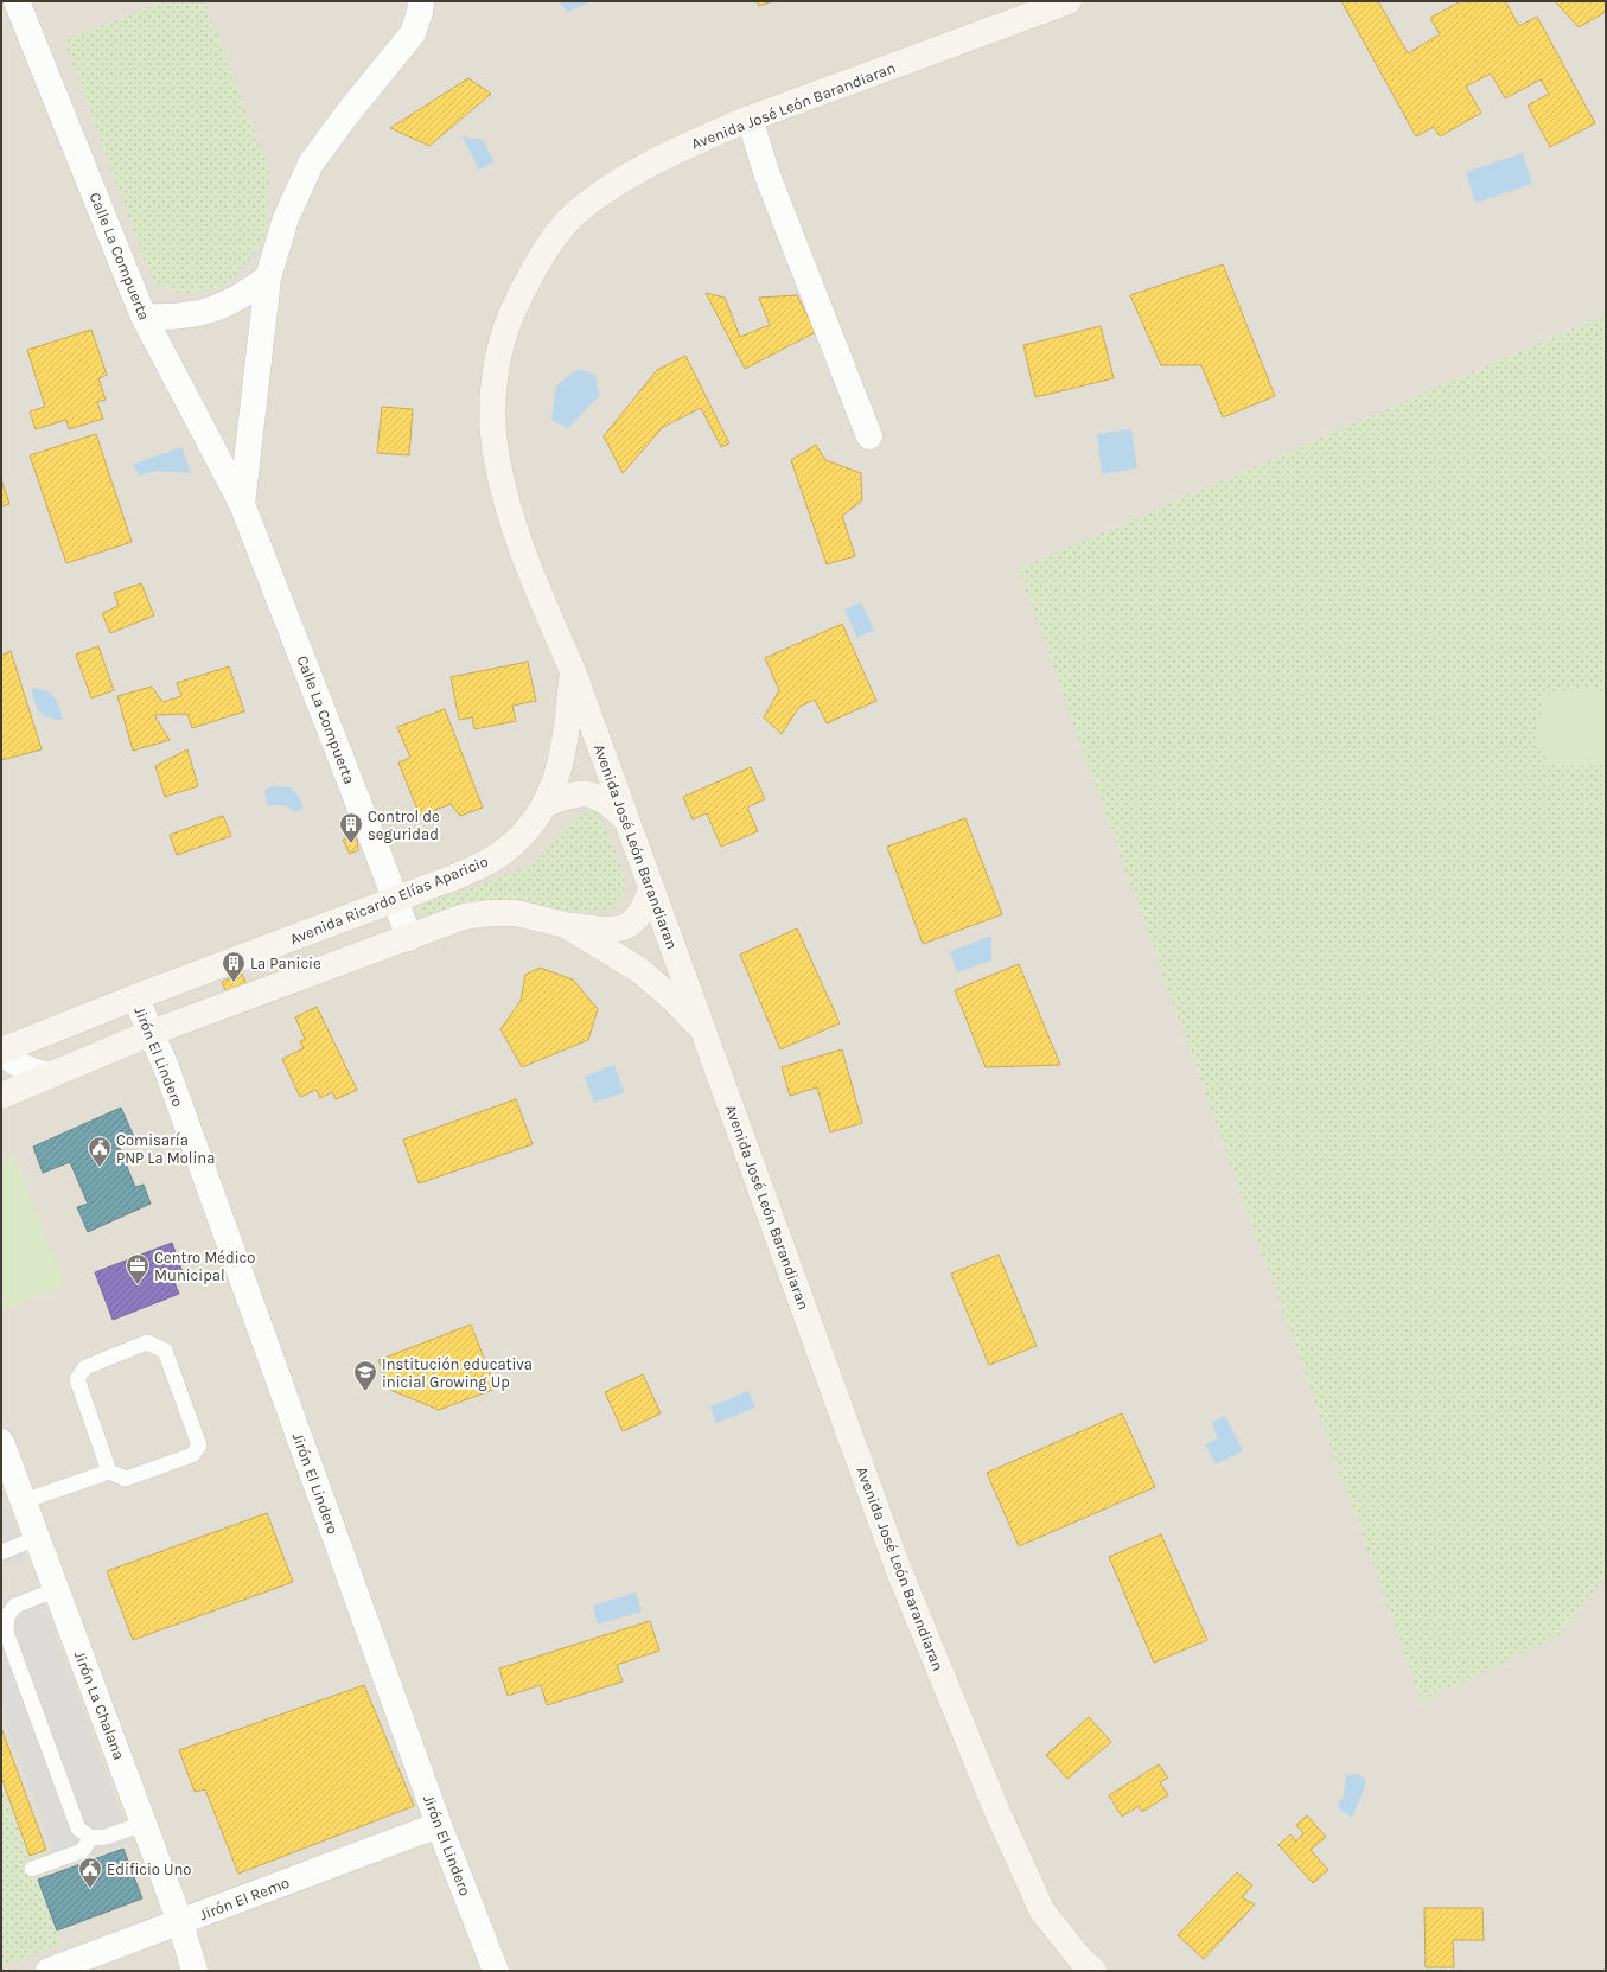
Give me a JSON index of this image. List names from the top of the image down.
{
  "streets": {
    "street": [
      "Avenida José León Barandiaran",
      "Calle La Compuerta",
      "Avenida Ricardo Elías Aparicio",
      "Jirón El Lindero",
      "Jirón La Chalana",
      "Jirón El Remo"
    ]
  },
  "crossings": [
    ["Avenida José León Barandiaran", "Avenida Ricardo Elías Aparicio"],
    ["Calle La Compuerta", "Avenida Ricardo Elías Aparicio"],
    ["Avenida Ricardo Elías Aparicio", "Jirón El Lindero"],
    ["Jirón El Lindero", "Jirón El Remo"],
    ["Jirón La Chalana", "Jirón El Remo"]
  ],
  "places": {
    "building": ["Control de seguridad", "La Panicie"],
    "public building": ["Comisaría PNP La Molina", "Edificio Uno"],
    "office": ["Centro Médico Municipal"],
    "school or university": ["Institución educativa inicial Growing Up"]
  }
}
